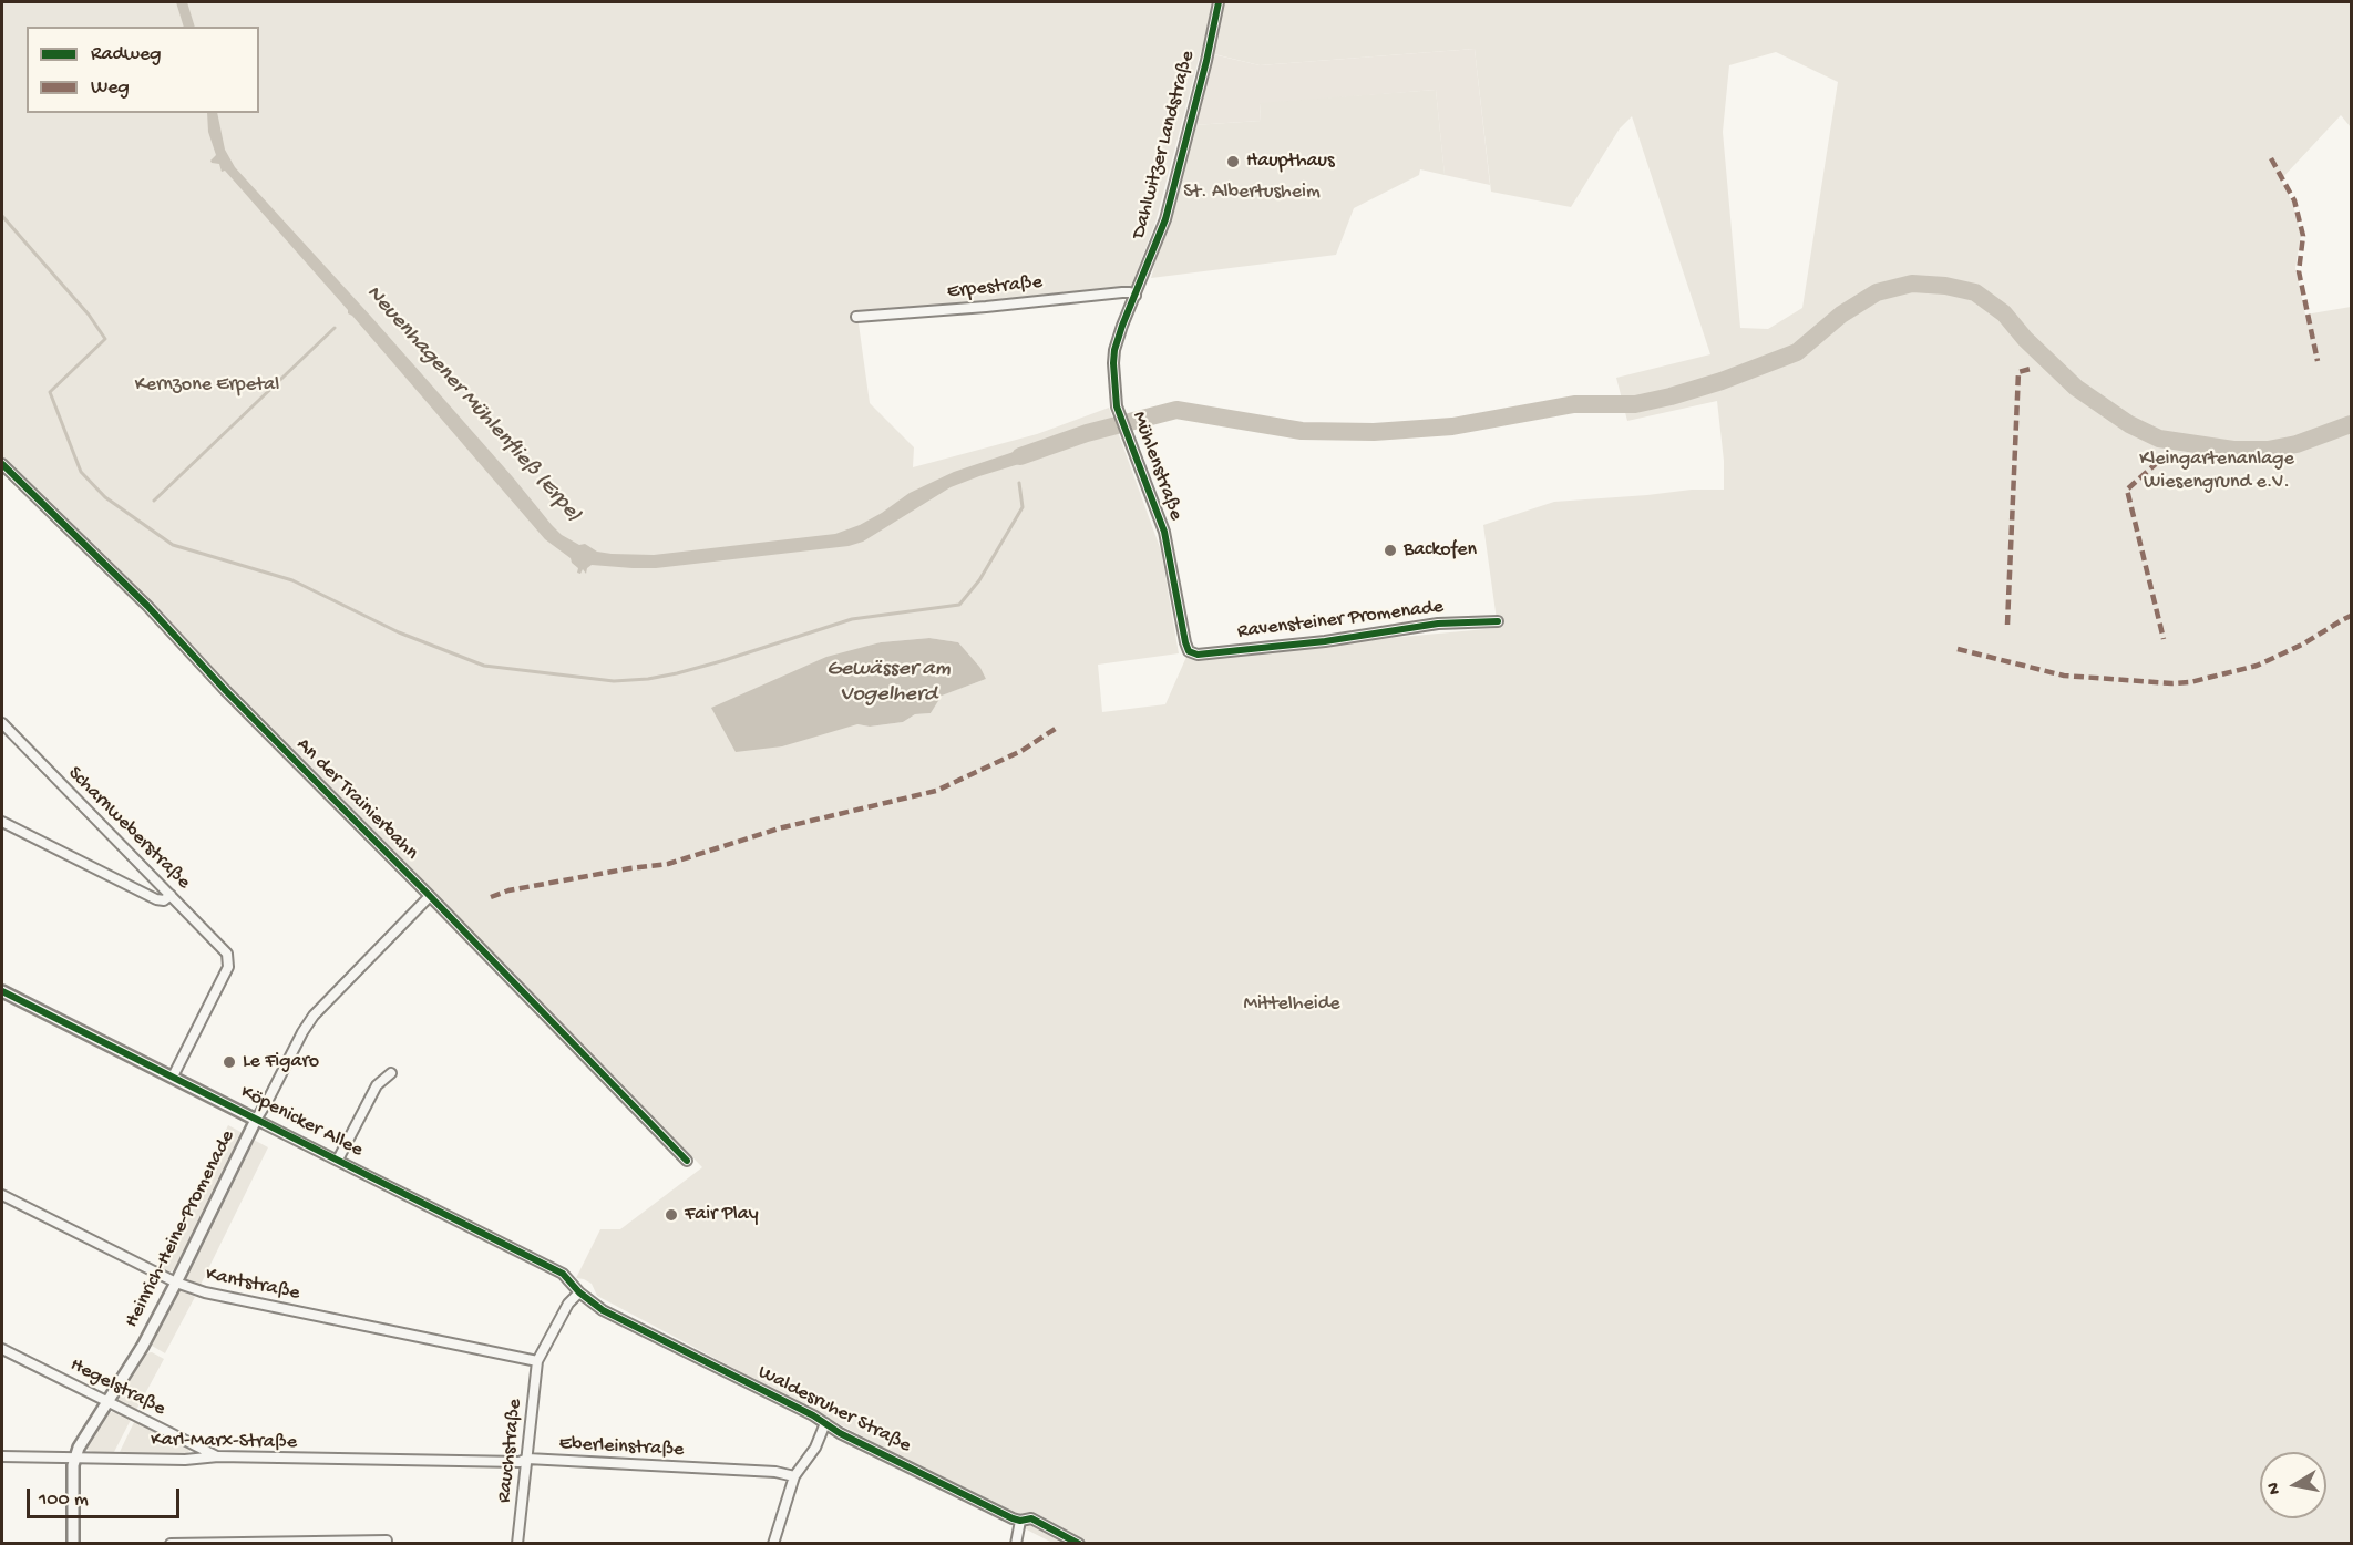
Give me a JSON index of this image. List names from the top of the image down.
{
  "streets": {
    "street": [
      "Dahlwitzer Landstraße",
      "Erpestraße",
      "Mühlenstraße",
      "Ravensteiner Promenade",
      "An der Trainierbahn",
      "Scharnweberstraße",
      "Köpenicker Allee",
      "Heinrich-Heine-Promenade",
      "Kantstraße",
      "Hegelstraße",
      "Waldesruher Straße",
      "Karl-Marx-Straße",
      "Eberleinstraße",
      "Rauchstraße"
    ]
  },
  "crossings": [
    ["Dahlwitzer Landstraße", "Erpestraße"],
    ["Dahlwitzer Landstraße", "Mühlenstraße"],
    ["Erpestraße", "Mühlenstraße"],
    ["Mühlenstraße", "Ravensteiner Promenade"],
    ["An der Trainierbahn", "Heinrich-Heine-Promenade"],
    ["Scharnweberstraße", "Köpenicker Allee"],
    ["Köpenicker Allee", "Heinrich-Heine-Promenade"],
    ["Köpenicker Allee", "Waldesruher Straße"],
    ["Köpenicker Allee", "Rauchstraße"],
    ["Heinrich-Heine-Promenade", "Kantstraße"],
    ["Heinrich-Heine-Promenade", "Hegelstraße"],
    ["Heinrich-Heine-Promenade", "Karl-Marx-Straße"],
    ["Kantstraße", "Rauchstraße"],
    ["Hegelstraße", "Karl-Marx-Straße"],
    ["Waldesruher Straße", "Rauchstraße"],
    ["Karl-Marx-Straße", "Eberleinstraße"],
    ["Eberleinstraße", "Rauchstraße"]
  ],
  "water": ["Neuenhagener Mühlenfließ (Erpe)", "Gewässer am Vogelherd"],
  "parks": [
    "St. Albertusheim",
    "Kernzone Erpetal",
    "Kleingartenanlage Wiesengrund e.V.",
    "Mittelheide"
  ],
  "places": [
    "Haupthaus",
    "Backofen",
    "Le Figaro",
    "Fair Play"
  ],
  "legend": ["Radweg", "Weg"],
  "scale_bar": "100 m",
  "north": "left"
}
